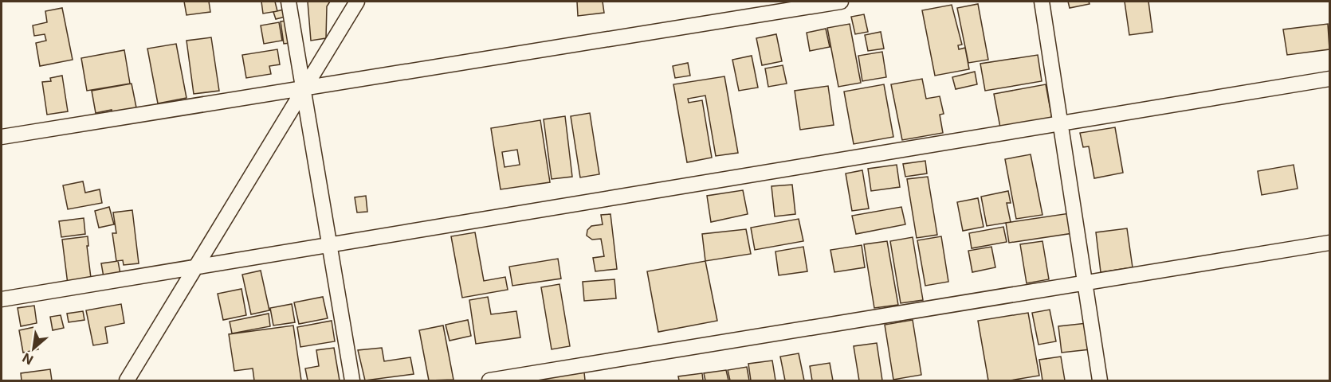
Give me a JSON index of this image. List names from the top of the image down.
{
  "north": "bottom left"
}
